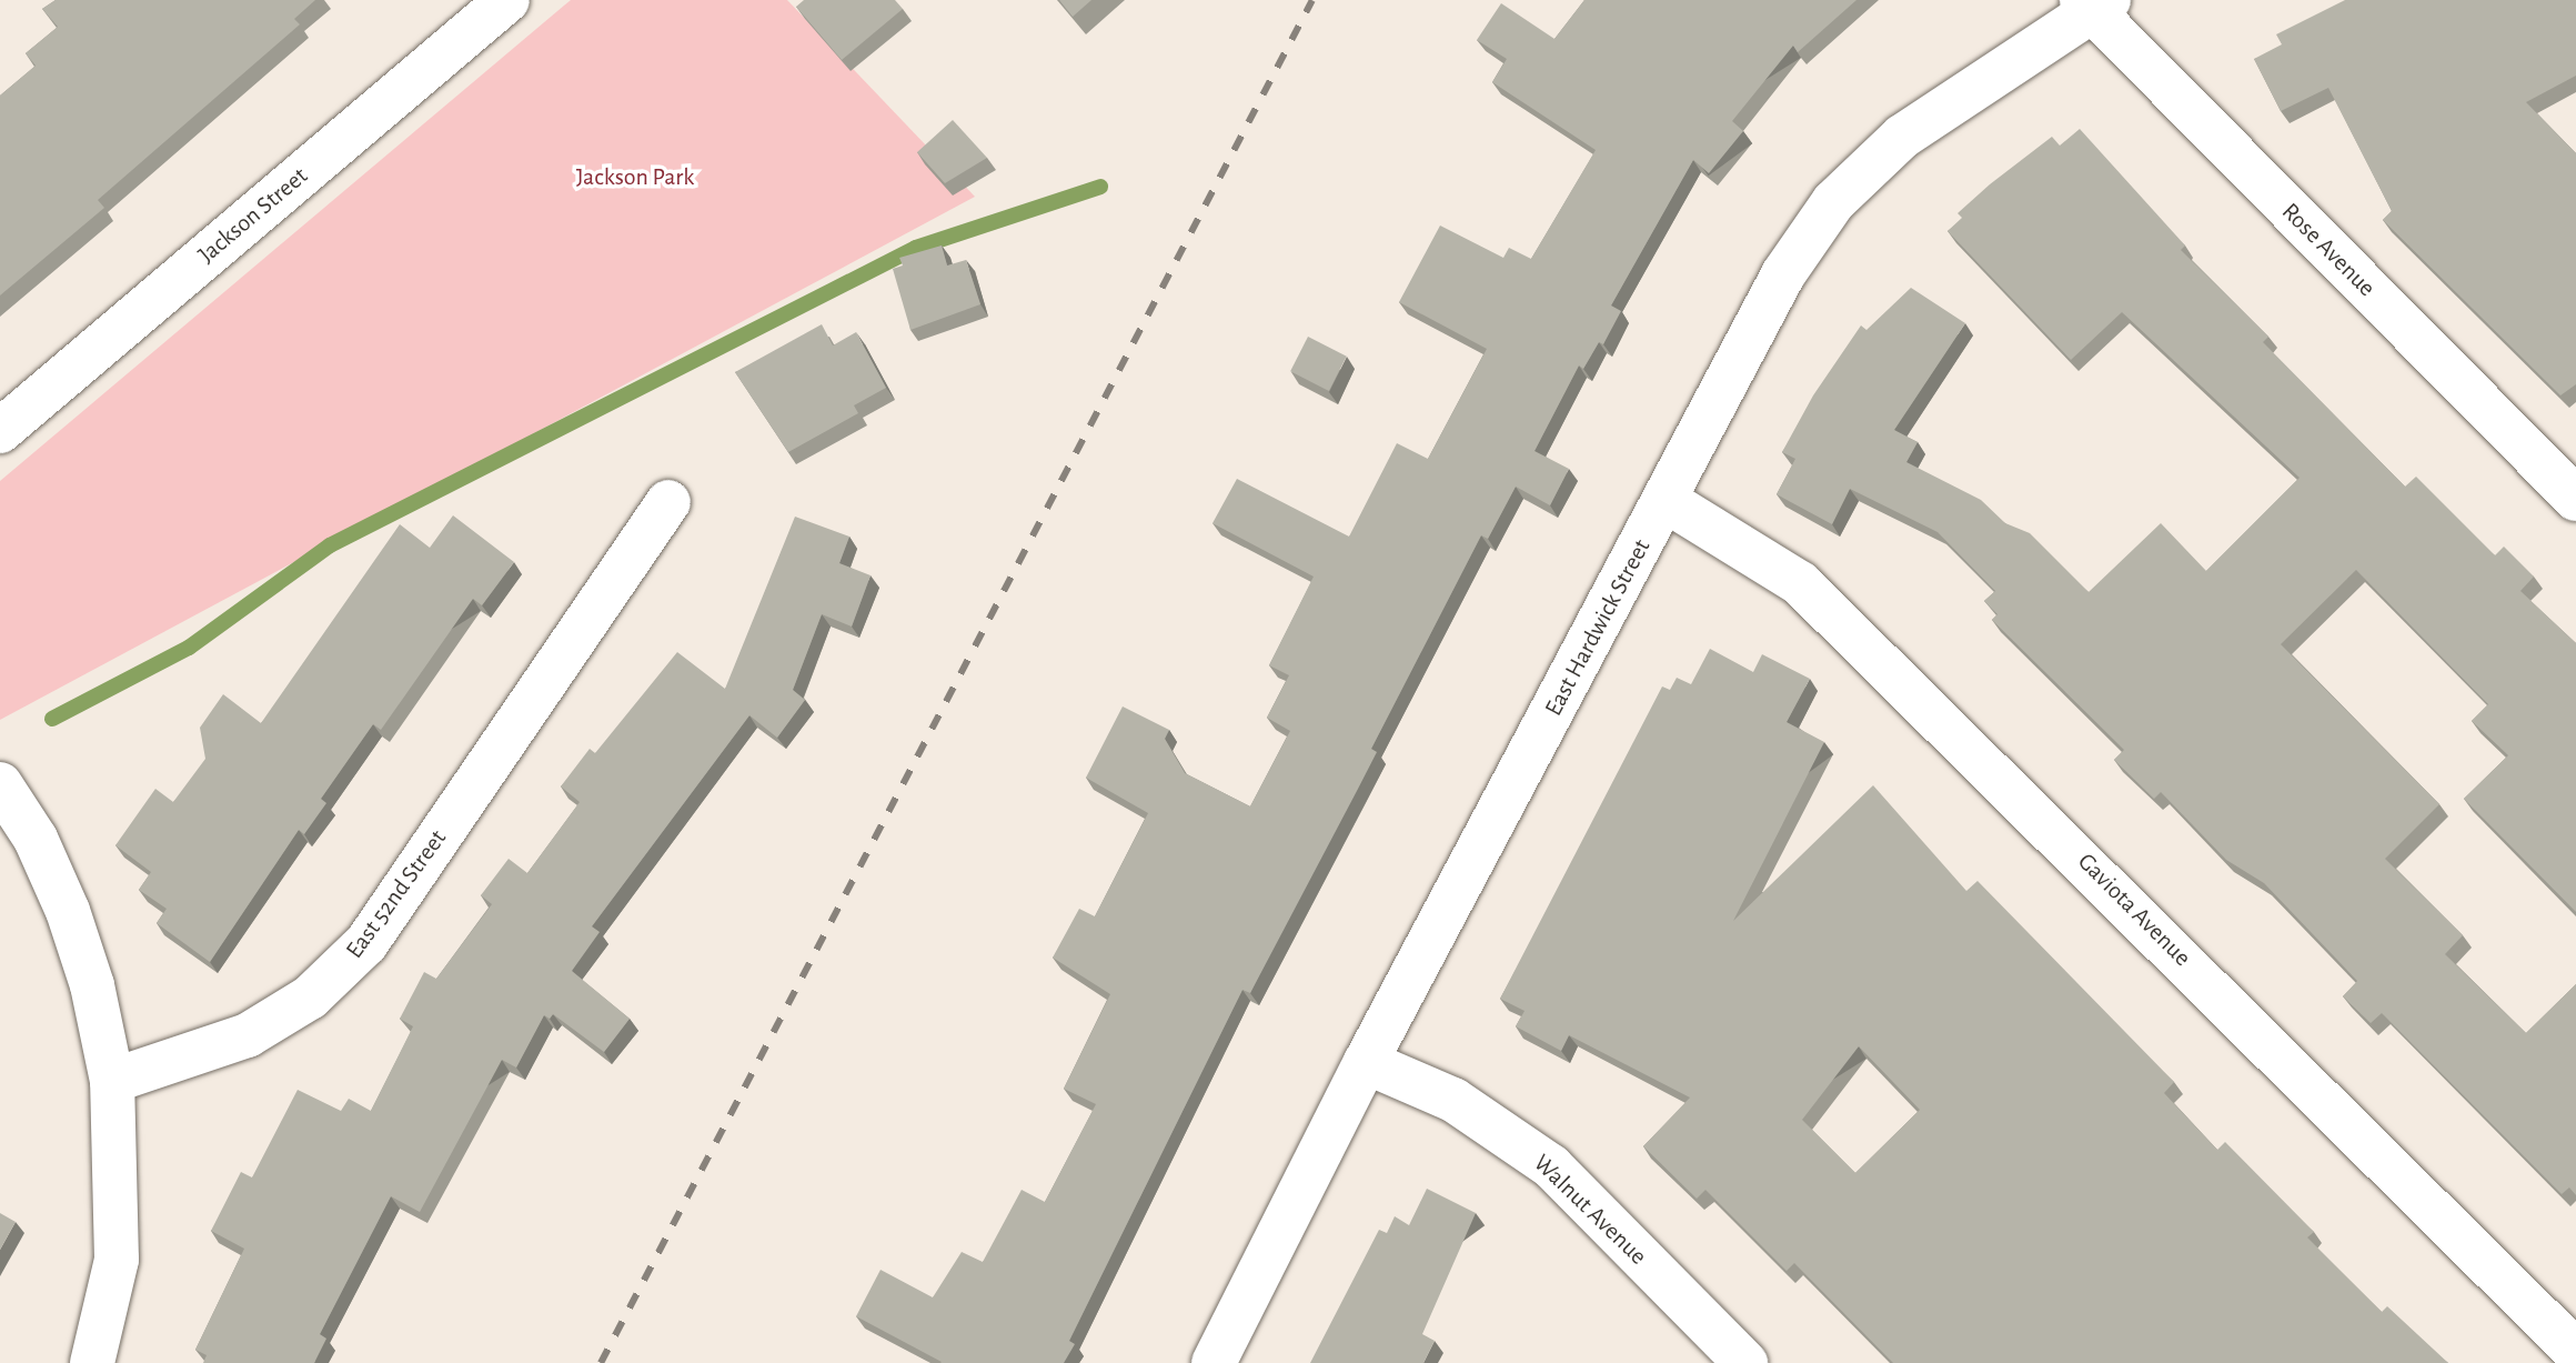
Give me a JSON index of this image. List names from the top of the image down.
{
  "streets": {
    "street": [
      "Jackson Street",
      "Rose Avenue",
      "East Hardwick Street",
      "East 52nd Street",
      "Gaviota Avenue",
      "Walnut Avenue"
    ]
  },
  "crossings": [
    ["Rose Avenue", "East Hardwick Street"],
    ["East Hardwick Street", "Gaviota Avenue"],
    ["East Hardwick Street", "Walnut Avenue"]
  ],
  "parks": ["Jackson Park"]
}
